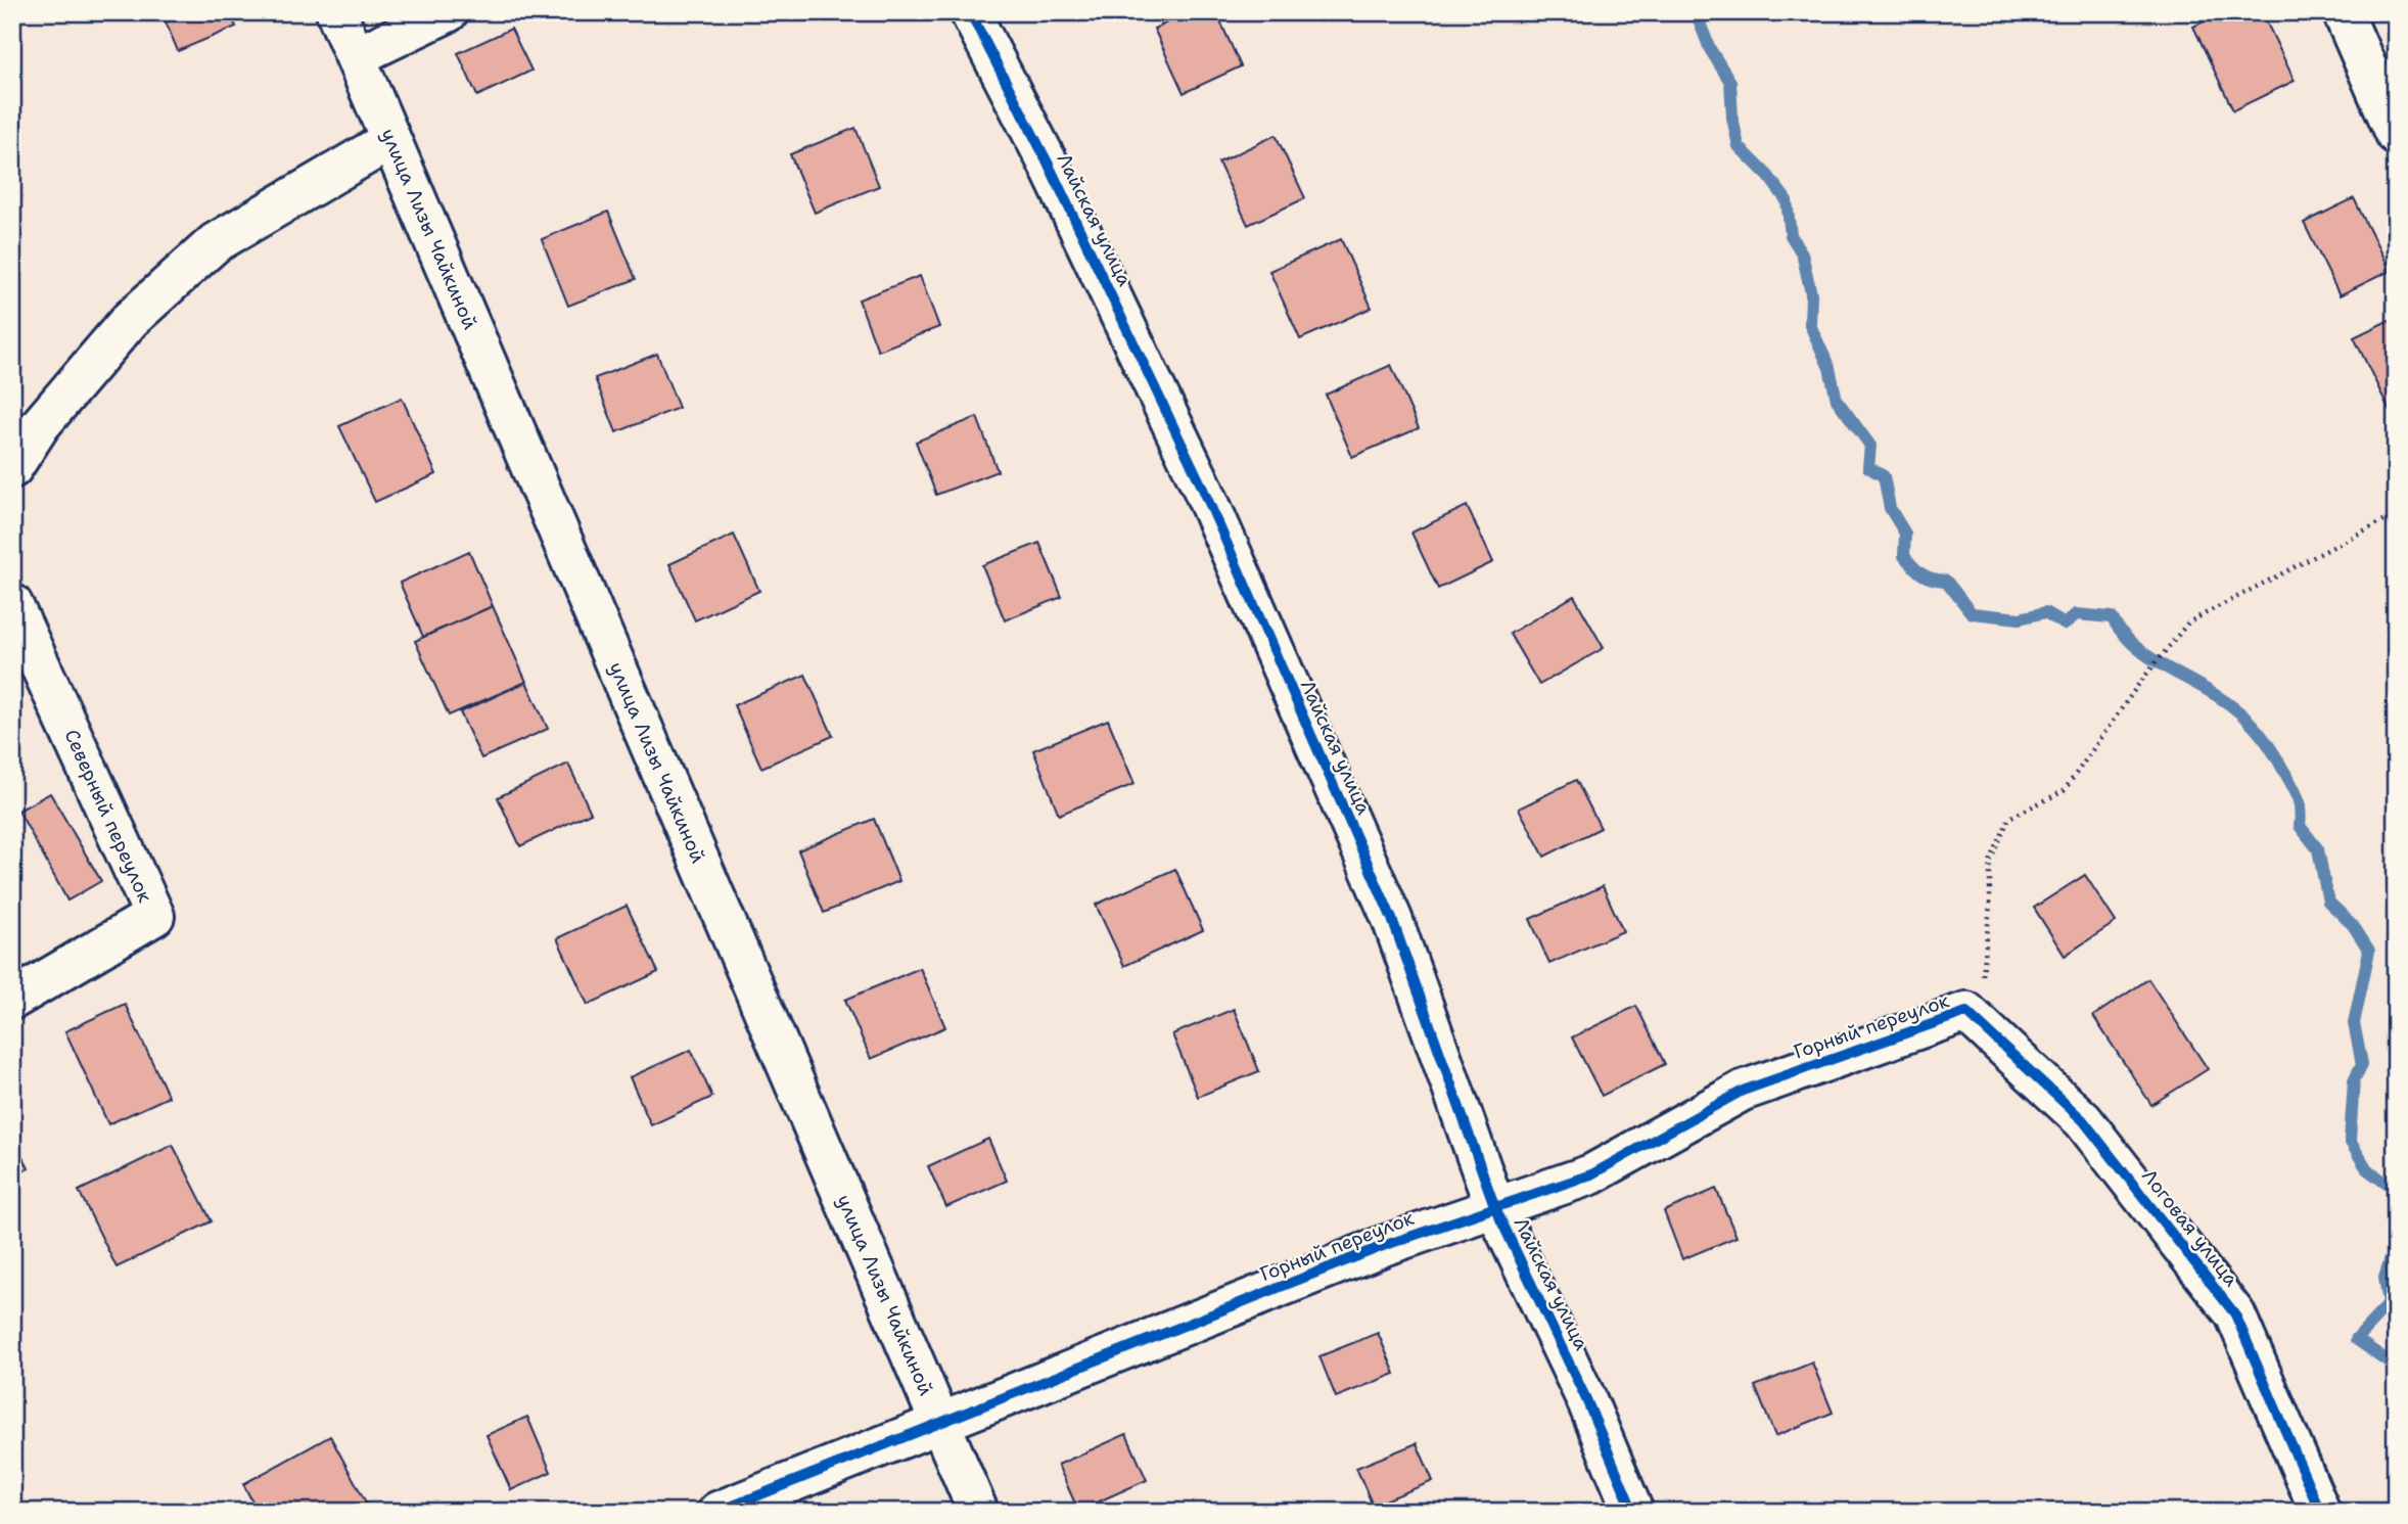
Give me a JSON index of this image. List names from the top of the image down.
{
  "streets": {
    "street": [
      "Лайская улица",
      "улица Лизы Чайкиной",
      "Северный переулок",
      "Горный переулок",
      "Логовая улица"
    ]
  },
  "crossings": [
    ["Лайская улица", "Горный переулок"],
    ["улица Лизы Чайкиной", "Горный переулок"],
    ["Горный переулок", "Логовая улица"]
  ]
}
